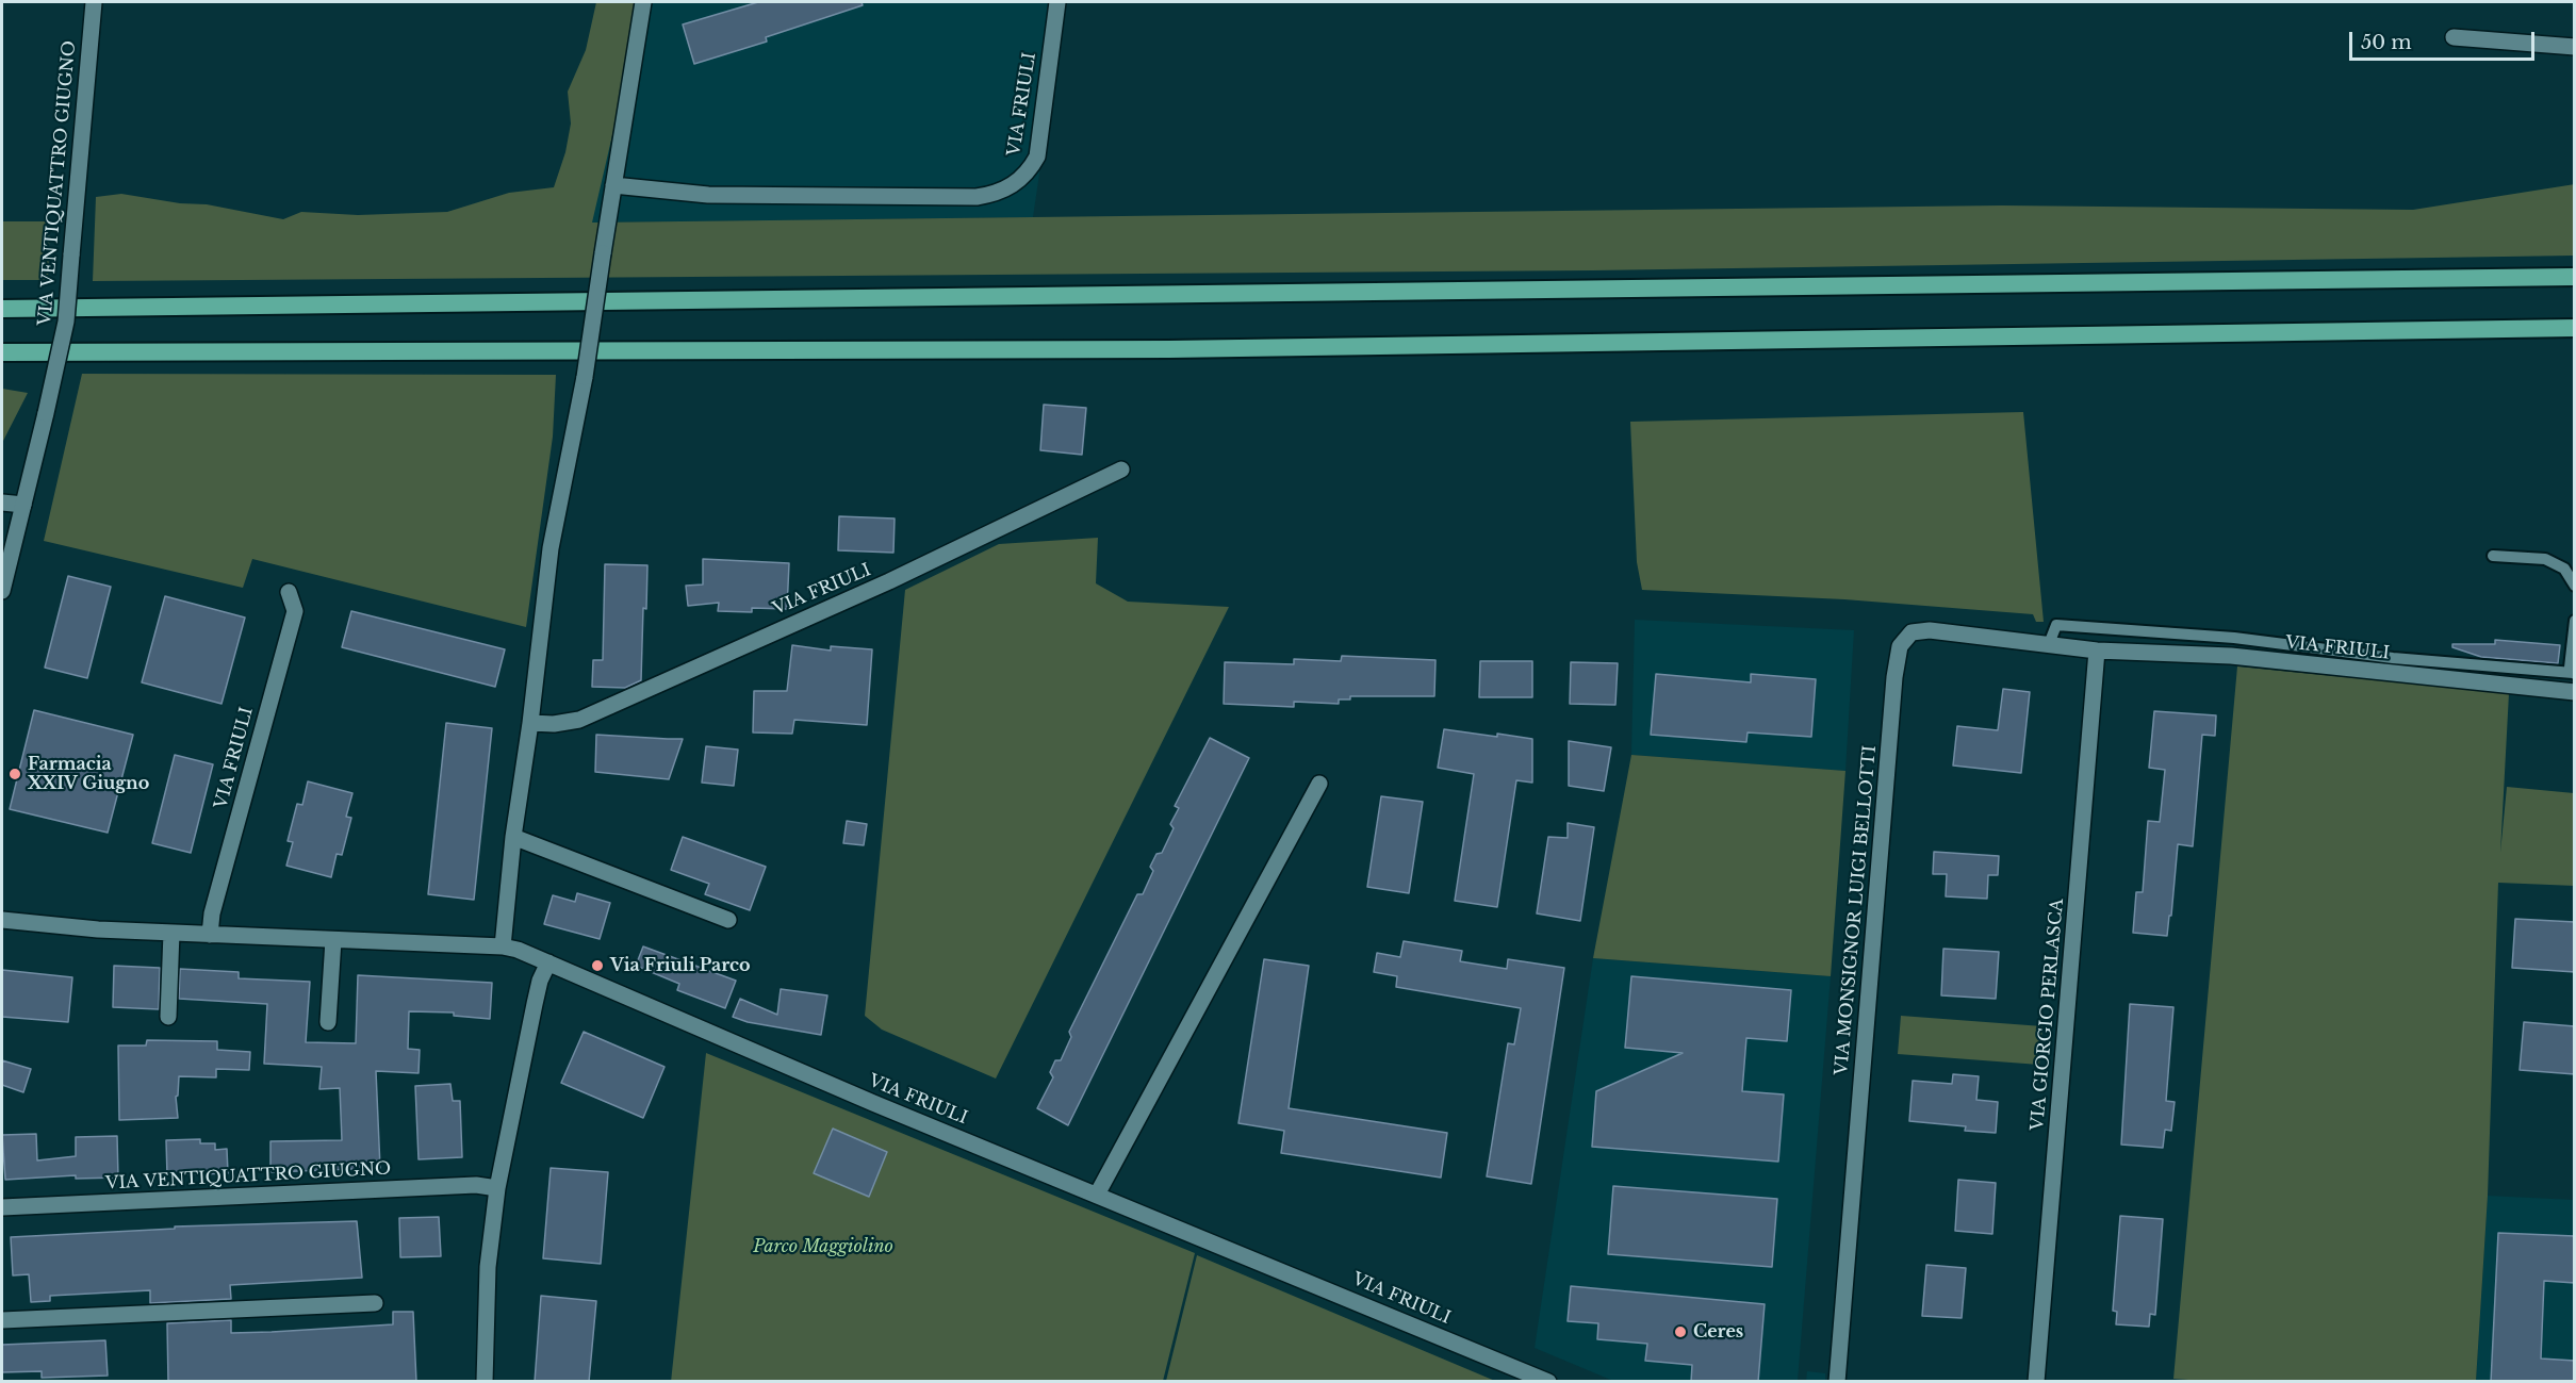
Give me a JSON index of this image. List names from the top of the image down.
{
  "streets": {
    "street": [
      "VIA FRIULI",
      "VIA VENTIQUATTRO GIUGNO",
      "VIA MONSIGNOR LUIGI BELLOTTI",
      "VIA GIORGIO PERLASCA"
    ]
  },
  "crossings": [
    ["VIA FRIULI", "VIA MONSIGNOR LUIGI BELLOTTI"],
    ["VIA FRIULI", "VIA GIORGIO PERLASCA"],
    ["VIA MONSIGNOR LUIGI BELLOTTI", "VIA GIORGIO PERLASCA"]
  ],
  "parks": ["Parco Maggiolino"],
  "places": ["Farmacia XXIV Giugno", "Via Friuli Parco", "Ceres"],
  "scale_bar": "50 m"
}
